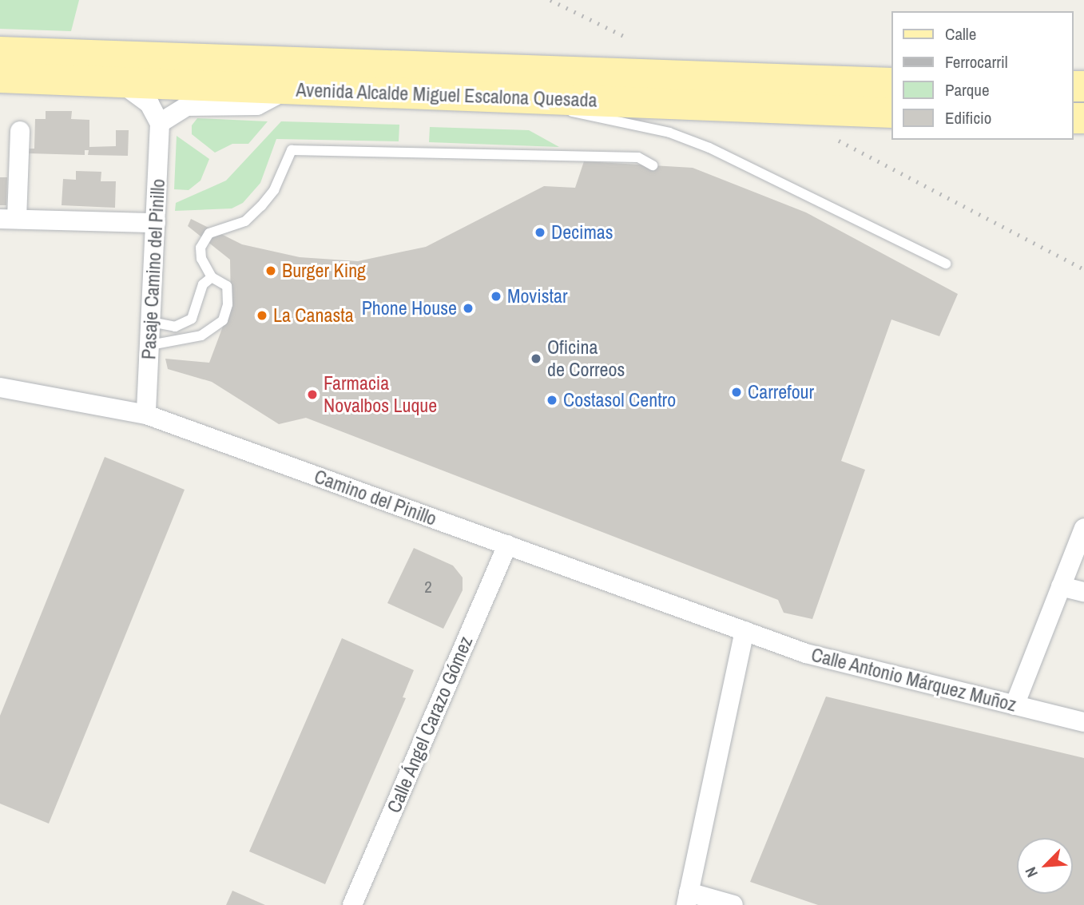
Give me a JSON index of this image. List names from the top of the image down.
{
  "streets": {
    "main road": ["Avenida Alcalde Miguel Escalona Quesada"],
    "street": [
      "Pasaje Camino del Pinillo",
      "Camino del Pinillo",
      "Calle Antonio Márquez Muñoz",
      "Calle Ángel Carazo Gómez"
    ]
  },
  "crossings": [
    ["Pasaje Camino del Pinillo", "Camino del Pinillo"],
    ["Camino del Pinillo", "Calle Antonio Márquez Muñoz"],
    ["Camino del Pinillo", "Calle Ángel Carazo Gómez"]
  ],
  "places": [
    "Decimas",
    "Burger King",
    "Movistar",
    "Phone House",
    "La Canasta",
    "Oficina de Correos",
    "Carrefour",
    "Farmacia Novalbos Luque",
    "Costasol Centro"
  ],
  "house_numbers": ["2"],
  "legend": [
    "Calle",
    "Ferrocarril",
    "Parque",
    "Edificio"
  ],
  "north": "bottom left"
}
